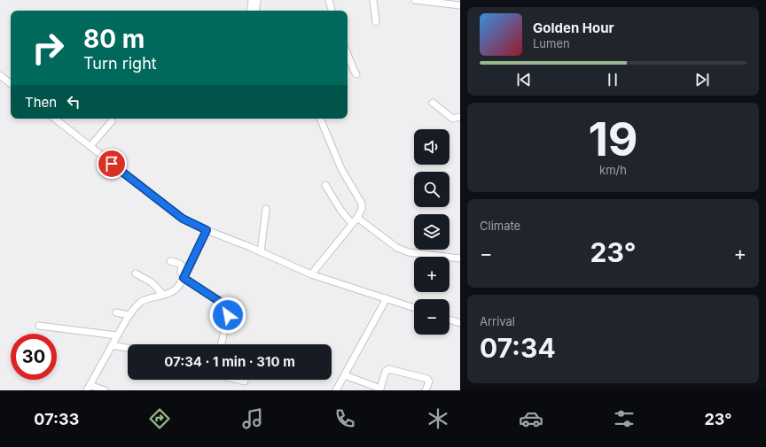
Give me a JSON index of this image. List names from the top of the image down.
{
  "page": {
    "turn": ["80 m", "Turn right"],
    "song": ["Golden Hour", "Lumen"],
    "then": "Then",
    "tile": [
      ["19", "km/h"],
      "Climate",
      ["Arrival", "07:34"]
    ],
    "map_buttons": ["+", "−"],
    "heat": ["−", "23°", "+"],
    "limit": "30",
    "trip": "07:34 · 1 min · 310 m",
    "tabs": ["07:33", "23°"]
  }
}
